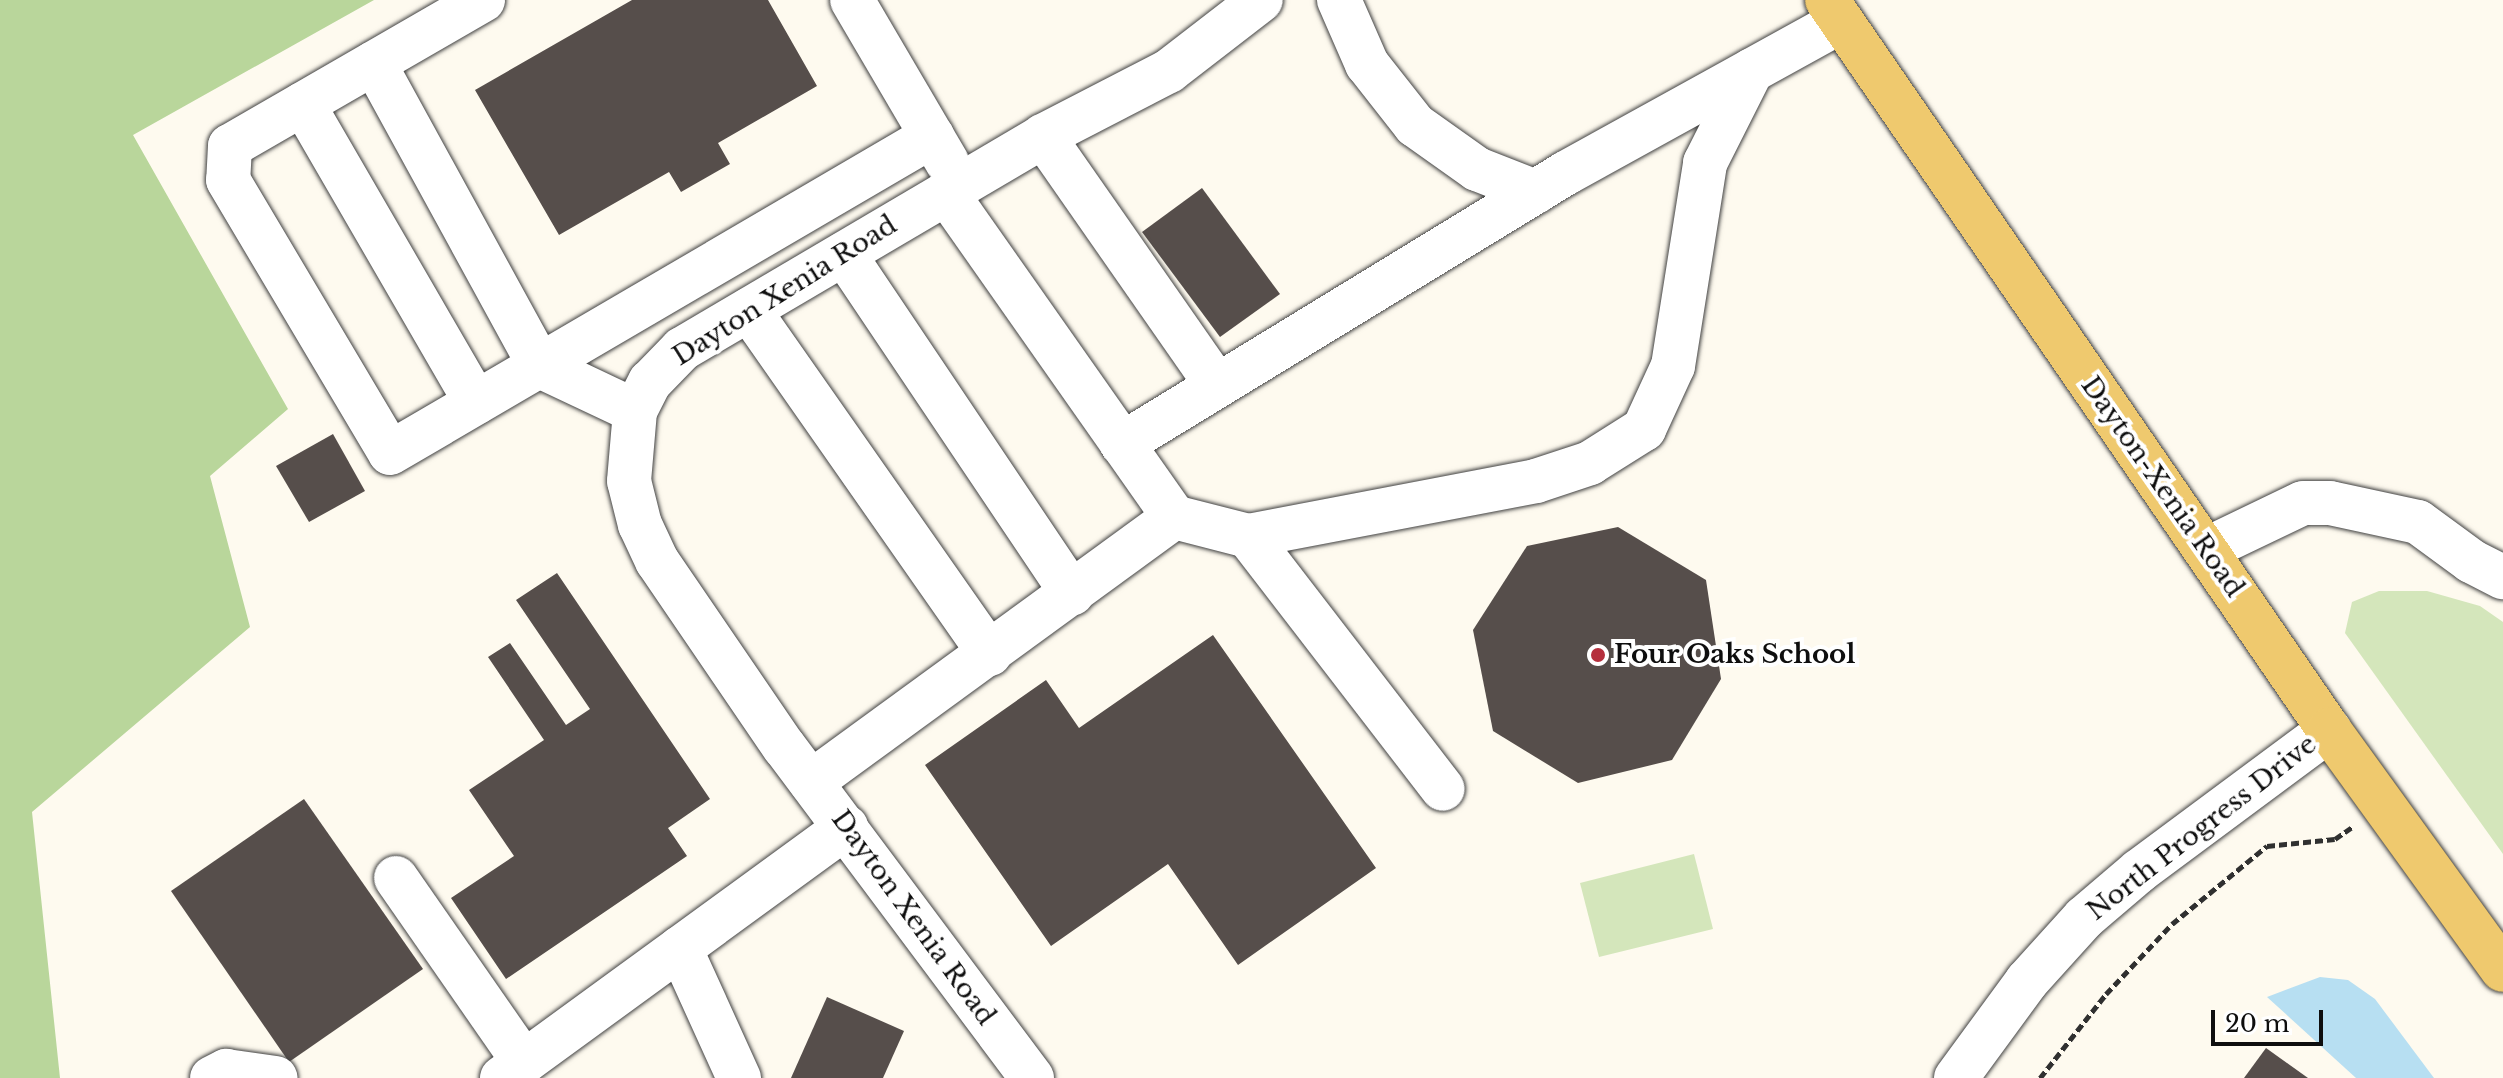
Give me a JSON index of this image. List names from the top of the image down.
{
  "streets": {
    "main road": ["Dayton-Xenia Road"],
    "street": ["Dayton Xenia Road", "North Progress Drive"]
  },
  "crossings": [
    ["Dayton-Xenia Road", "North Progress Drive"]
  ],
  "places": ["Four Oaks School"],
  "scale_bar": "20 m"
}
